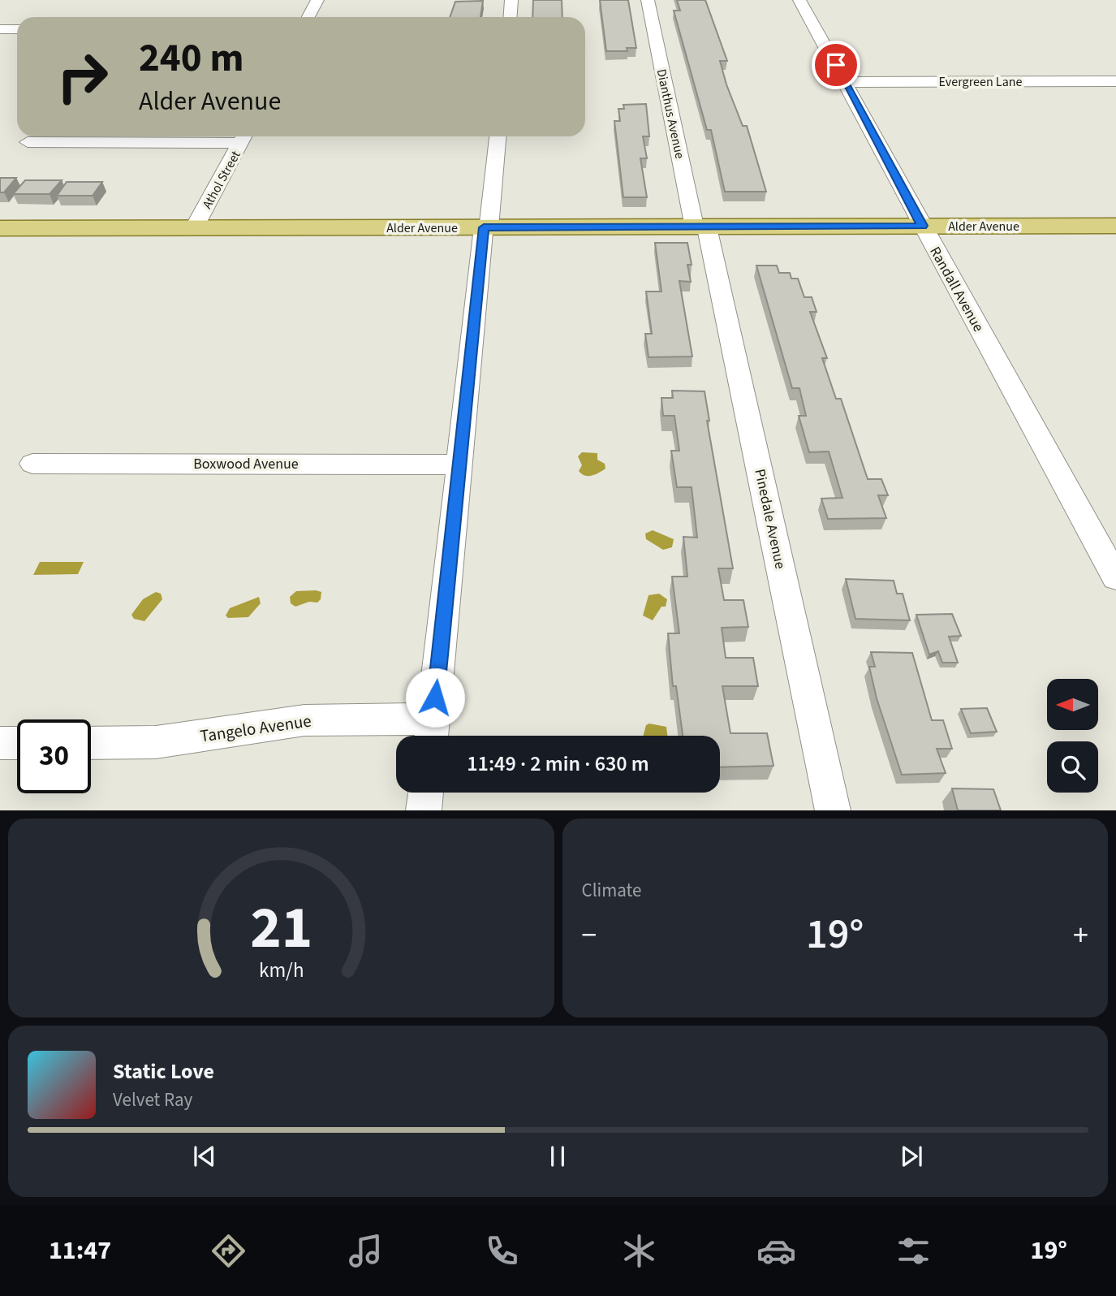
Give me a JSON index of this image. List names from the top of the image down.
{
  "streets": {
    "main road": ["Alder Avenue"],
    "street": [
      "Evergreen Lane",
      "Dianthus Avenue",
      "Athol Street",
      "Randall Avenue",
      "Boxwood Avenue",
      "Pinedale Avenue",
      "Tangelo Avenue"
    ]
  },
  "crossings": [
    ["Evergreen Lane", "Randall Avenue"],
    ["Dianthus Avenue", "Alder Avenue"],
    ["Dianthus Avenue", "Pinedale Avenue"],
    ["Athol Street", "Alder Avenue"],
    ["Alder Avenue", "Randall Avenue"],
    ["Alder Avenue", "Pinedale Avenue"]
  ],
  "north": "left",
  "page": {
    "turn": ["240 m", "Alder Avenue"],
    "limit": "30",
    "trip": "11:49 · 2 min · 630 m",
    "tile": "Climate",
    "heat": ["−", "19°", "+"],
    "song": ["Static Love", "Velvet Ray"],
    "tabs": ["11:47", "19°"],
    "gauge": ["21", "km/h"]
  }
}
